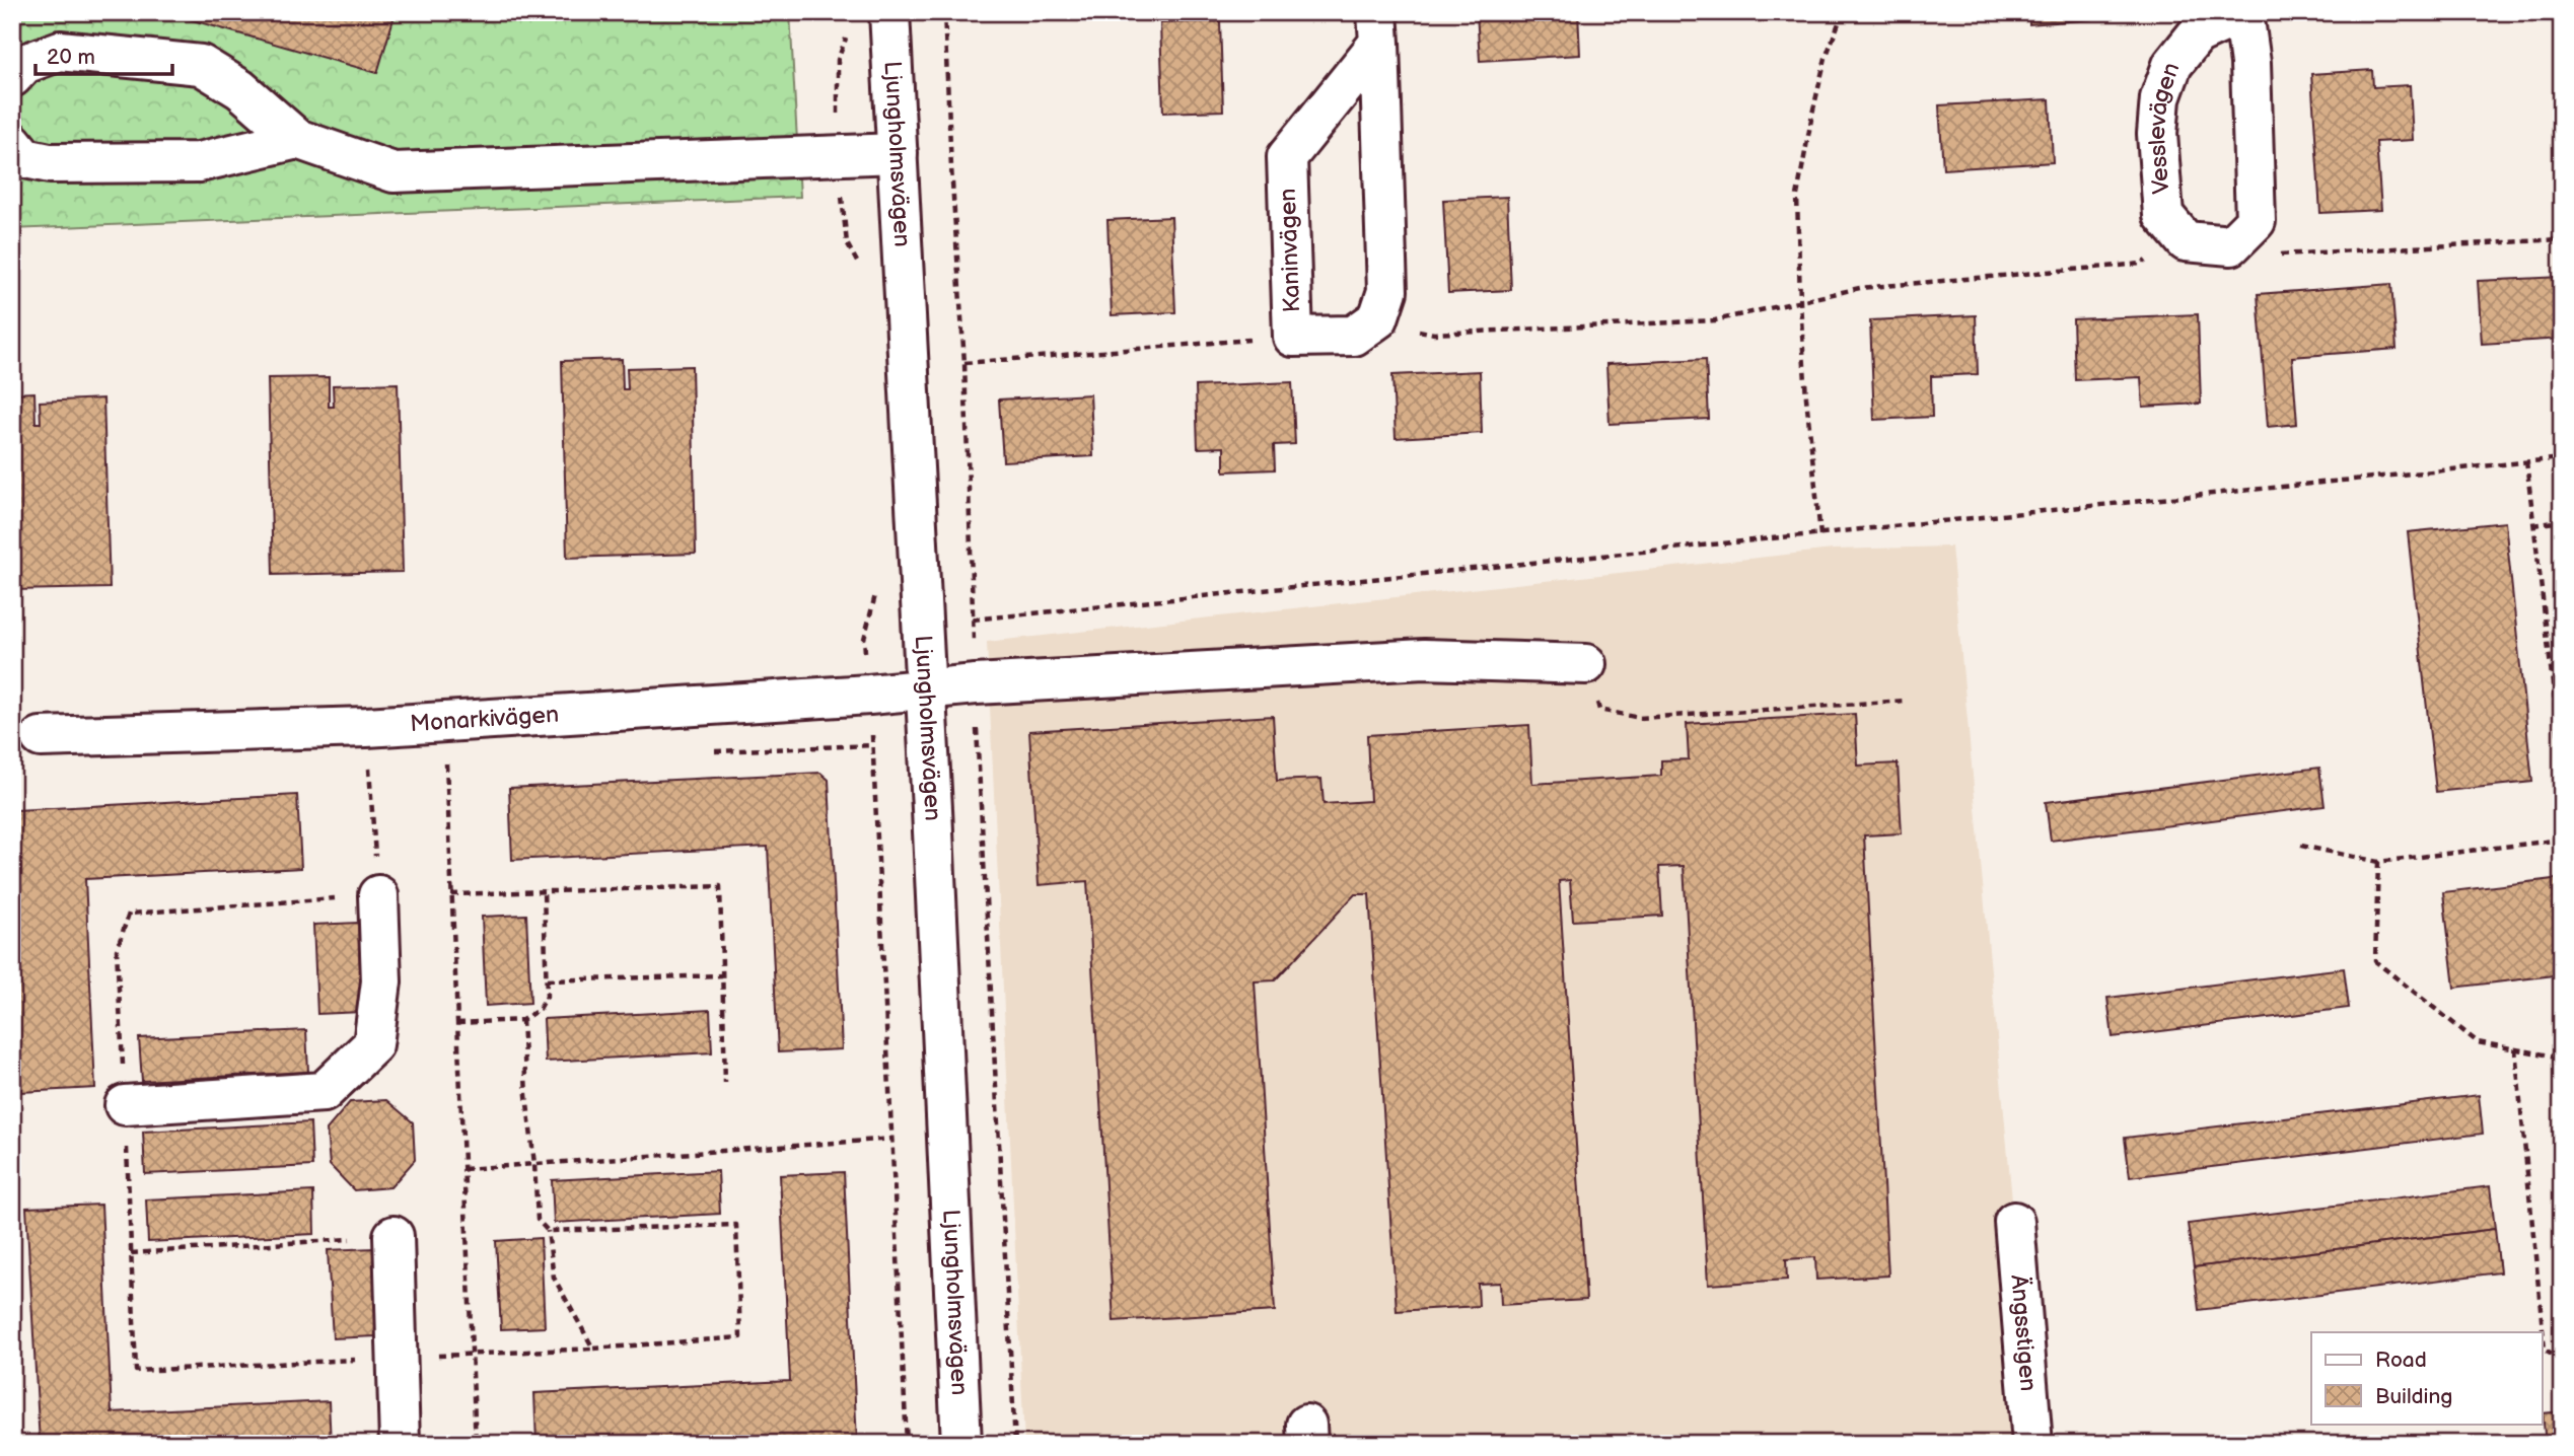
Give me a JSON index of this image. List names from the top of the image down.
{
  "streets": {
    "street": [
      "Vesslevägen",
      "Ljungholmsvägen",
      "Kaninvägen",
      "Monarkivägen",
      "Ängsstigen"
    ]
  },
  "crossings": [
    ["Ljungholmsvägen", "Monarkivägen"]
  ],
  "legend": ["Road", "Building"],
  "scale_bar": "20 m"
}
